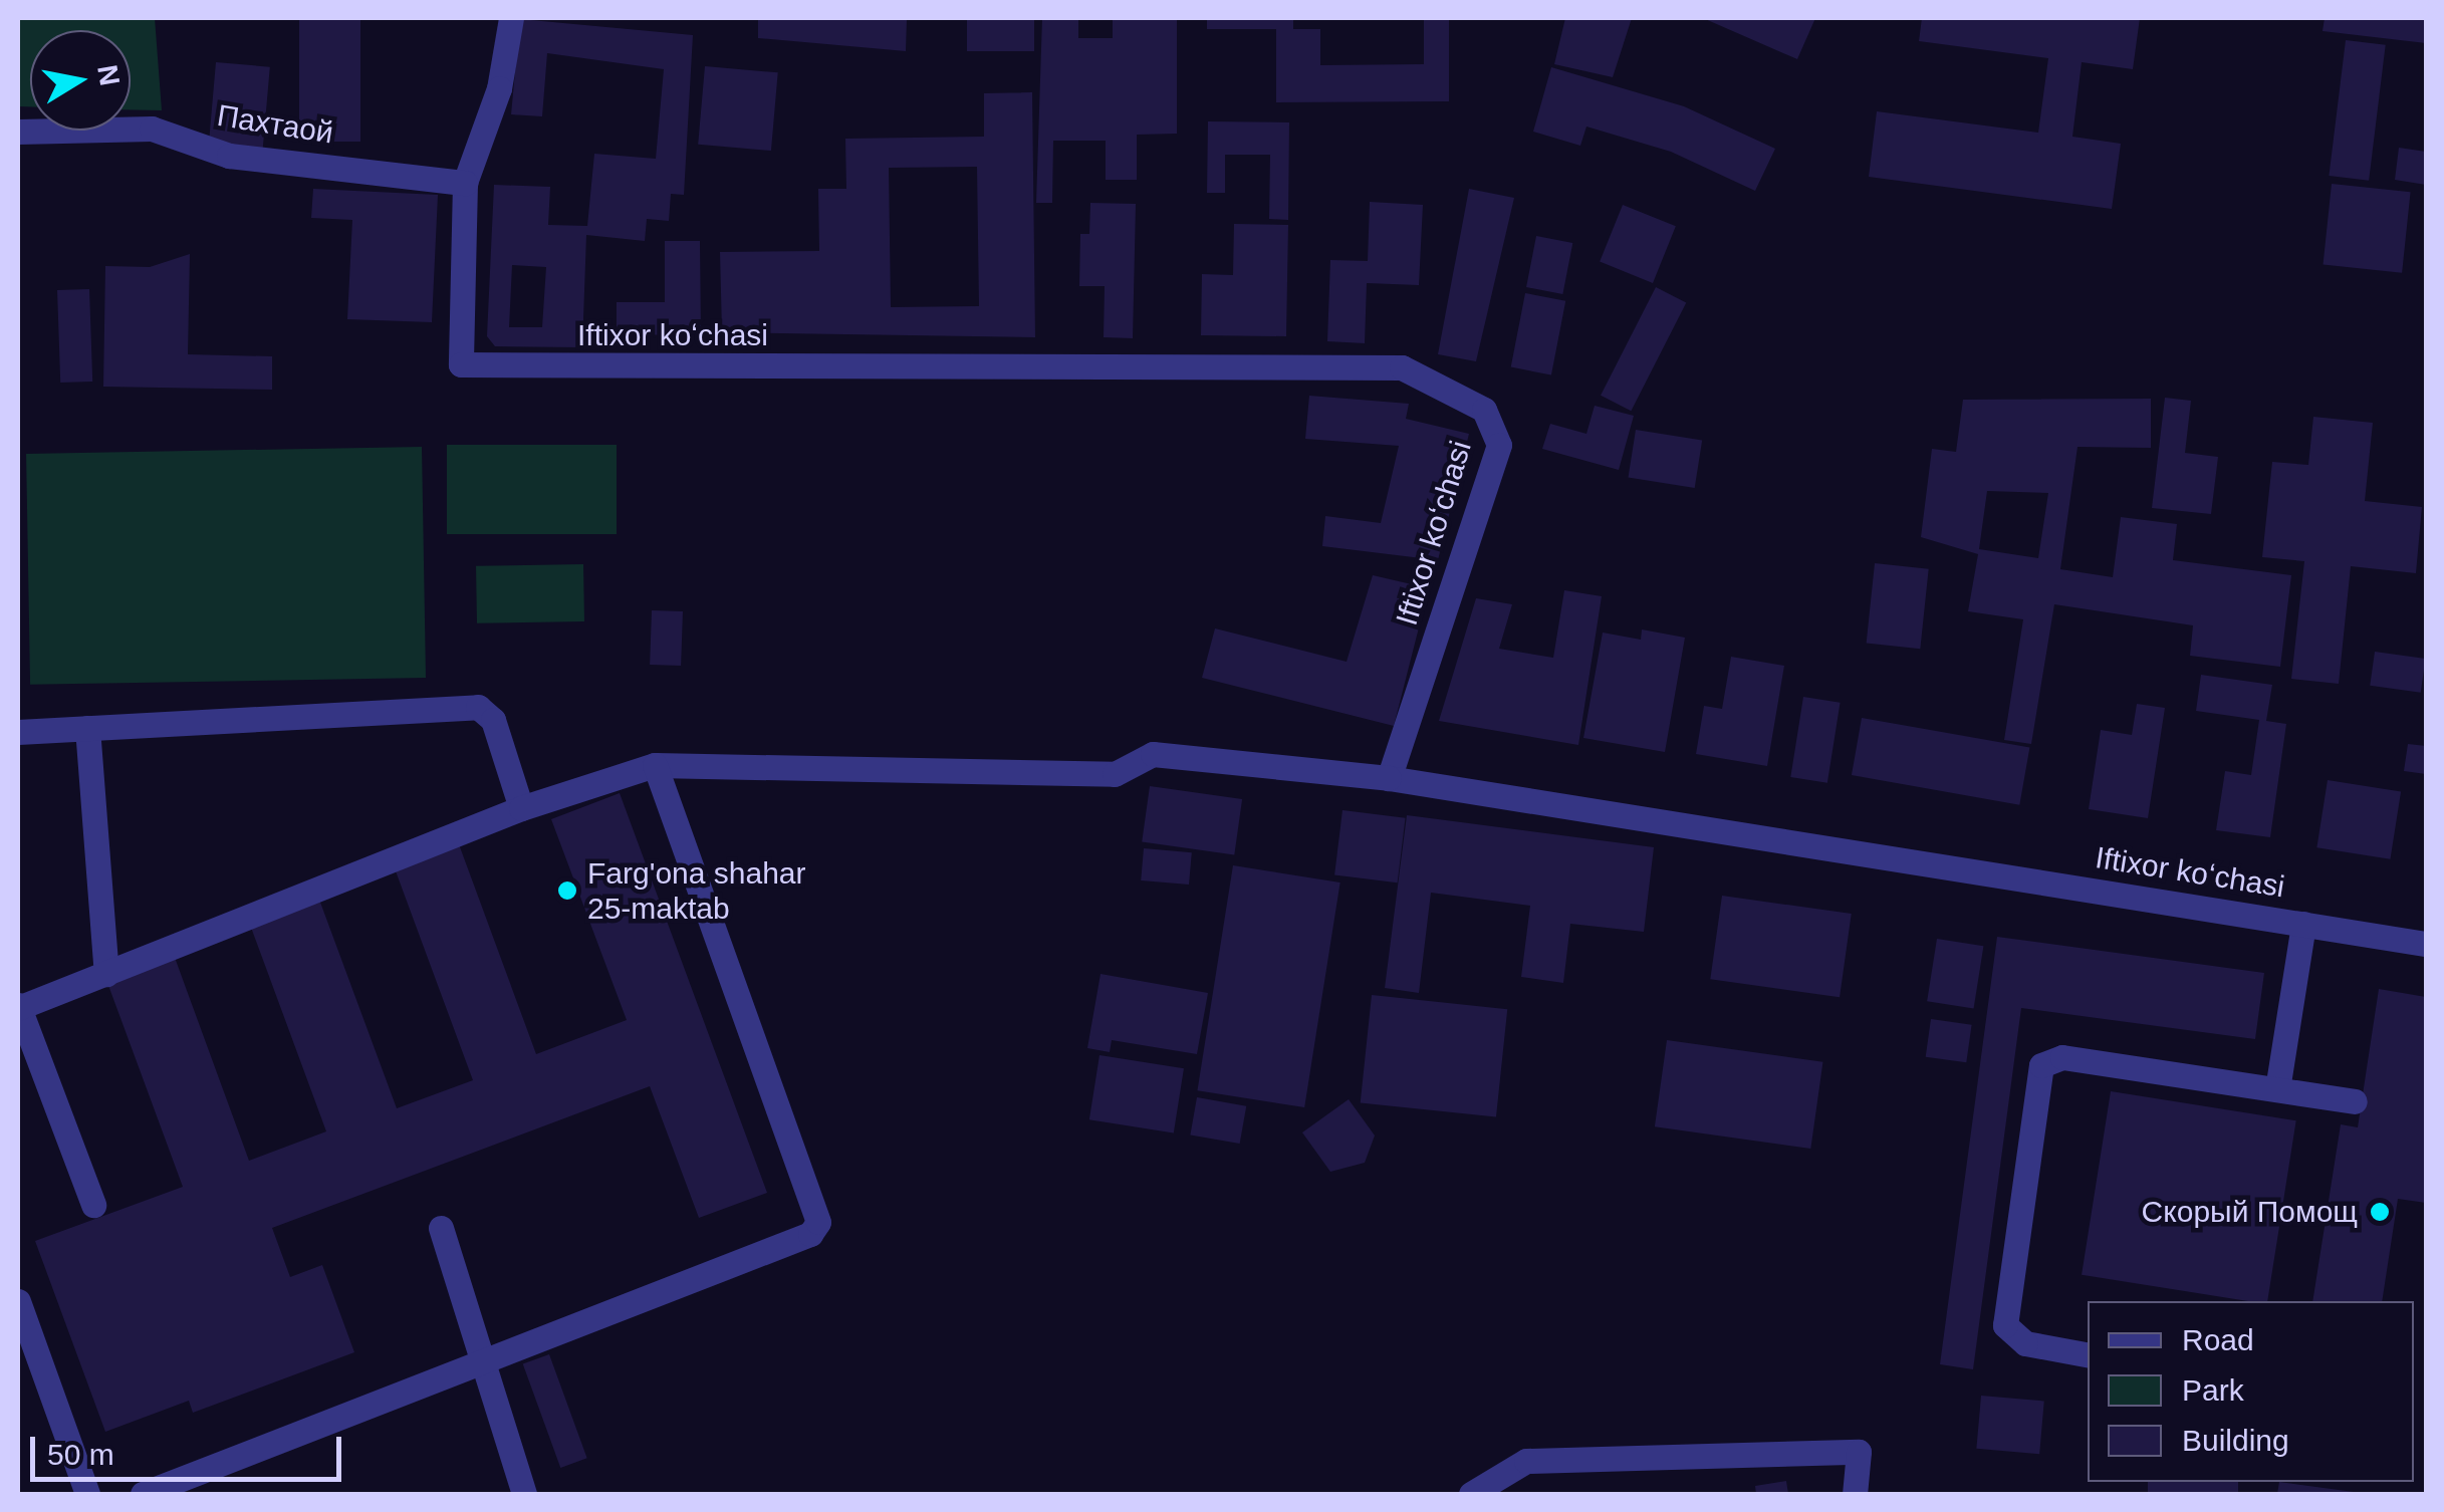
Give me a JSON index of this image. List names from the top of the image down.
{
  "streets": {
    "street": ["Пахтаой", "Iftixor koʻchasi"]
  },
  "crossings": [
    ["Пахтаой", "Iftixor koʻchasi"]
  ],
  "places": ["Farg'ona shahar 25-maktab", "Скорый Помощ"],
  "legend": ["Road", "Park", "Building"],
  "scale_bar": "50 m",
  "north": "right"
}
